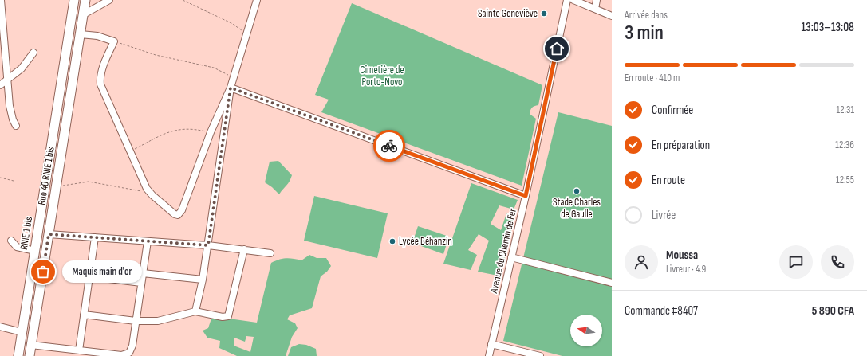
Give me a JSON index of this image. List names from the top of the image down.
{
  "streets": {
    "main road": ["Rue 40 RNIE 1 bis", "RNIE 1 bis"],
    "street": ["Avenue du Chemin de Fer"]
  },
  "parks": ["Cimetière de Porto-Novo"],
  "places": [
    "Sainte Geneviève",
    "Stade Charles de Gaulle",
    "Lycée Béhanzin",
    "Maquis main d'or"
  ],
  "north": "left",
  "page": {
    "heading": ["3 min", "Arrivée dans", "13:03–13:08"],
    "panel": [
      "Moussa",
      "Livreur · 4.9",
      "Commande #8407",
      "5 890 CFA"
    ],
    "bar": "En route · 410 m",
    "list": [
      ["Confirmée", "12:31"],
      ["En préparation", "12:36"],
      ["En route", "12:55"],
      "Livrée"
    ],
    "bubble": "Maquis main d'or"
  }
}
